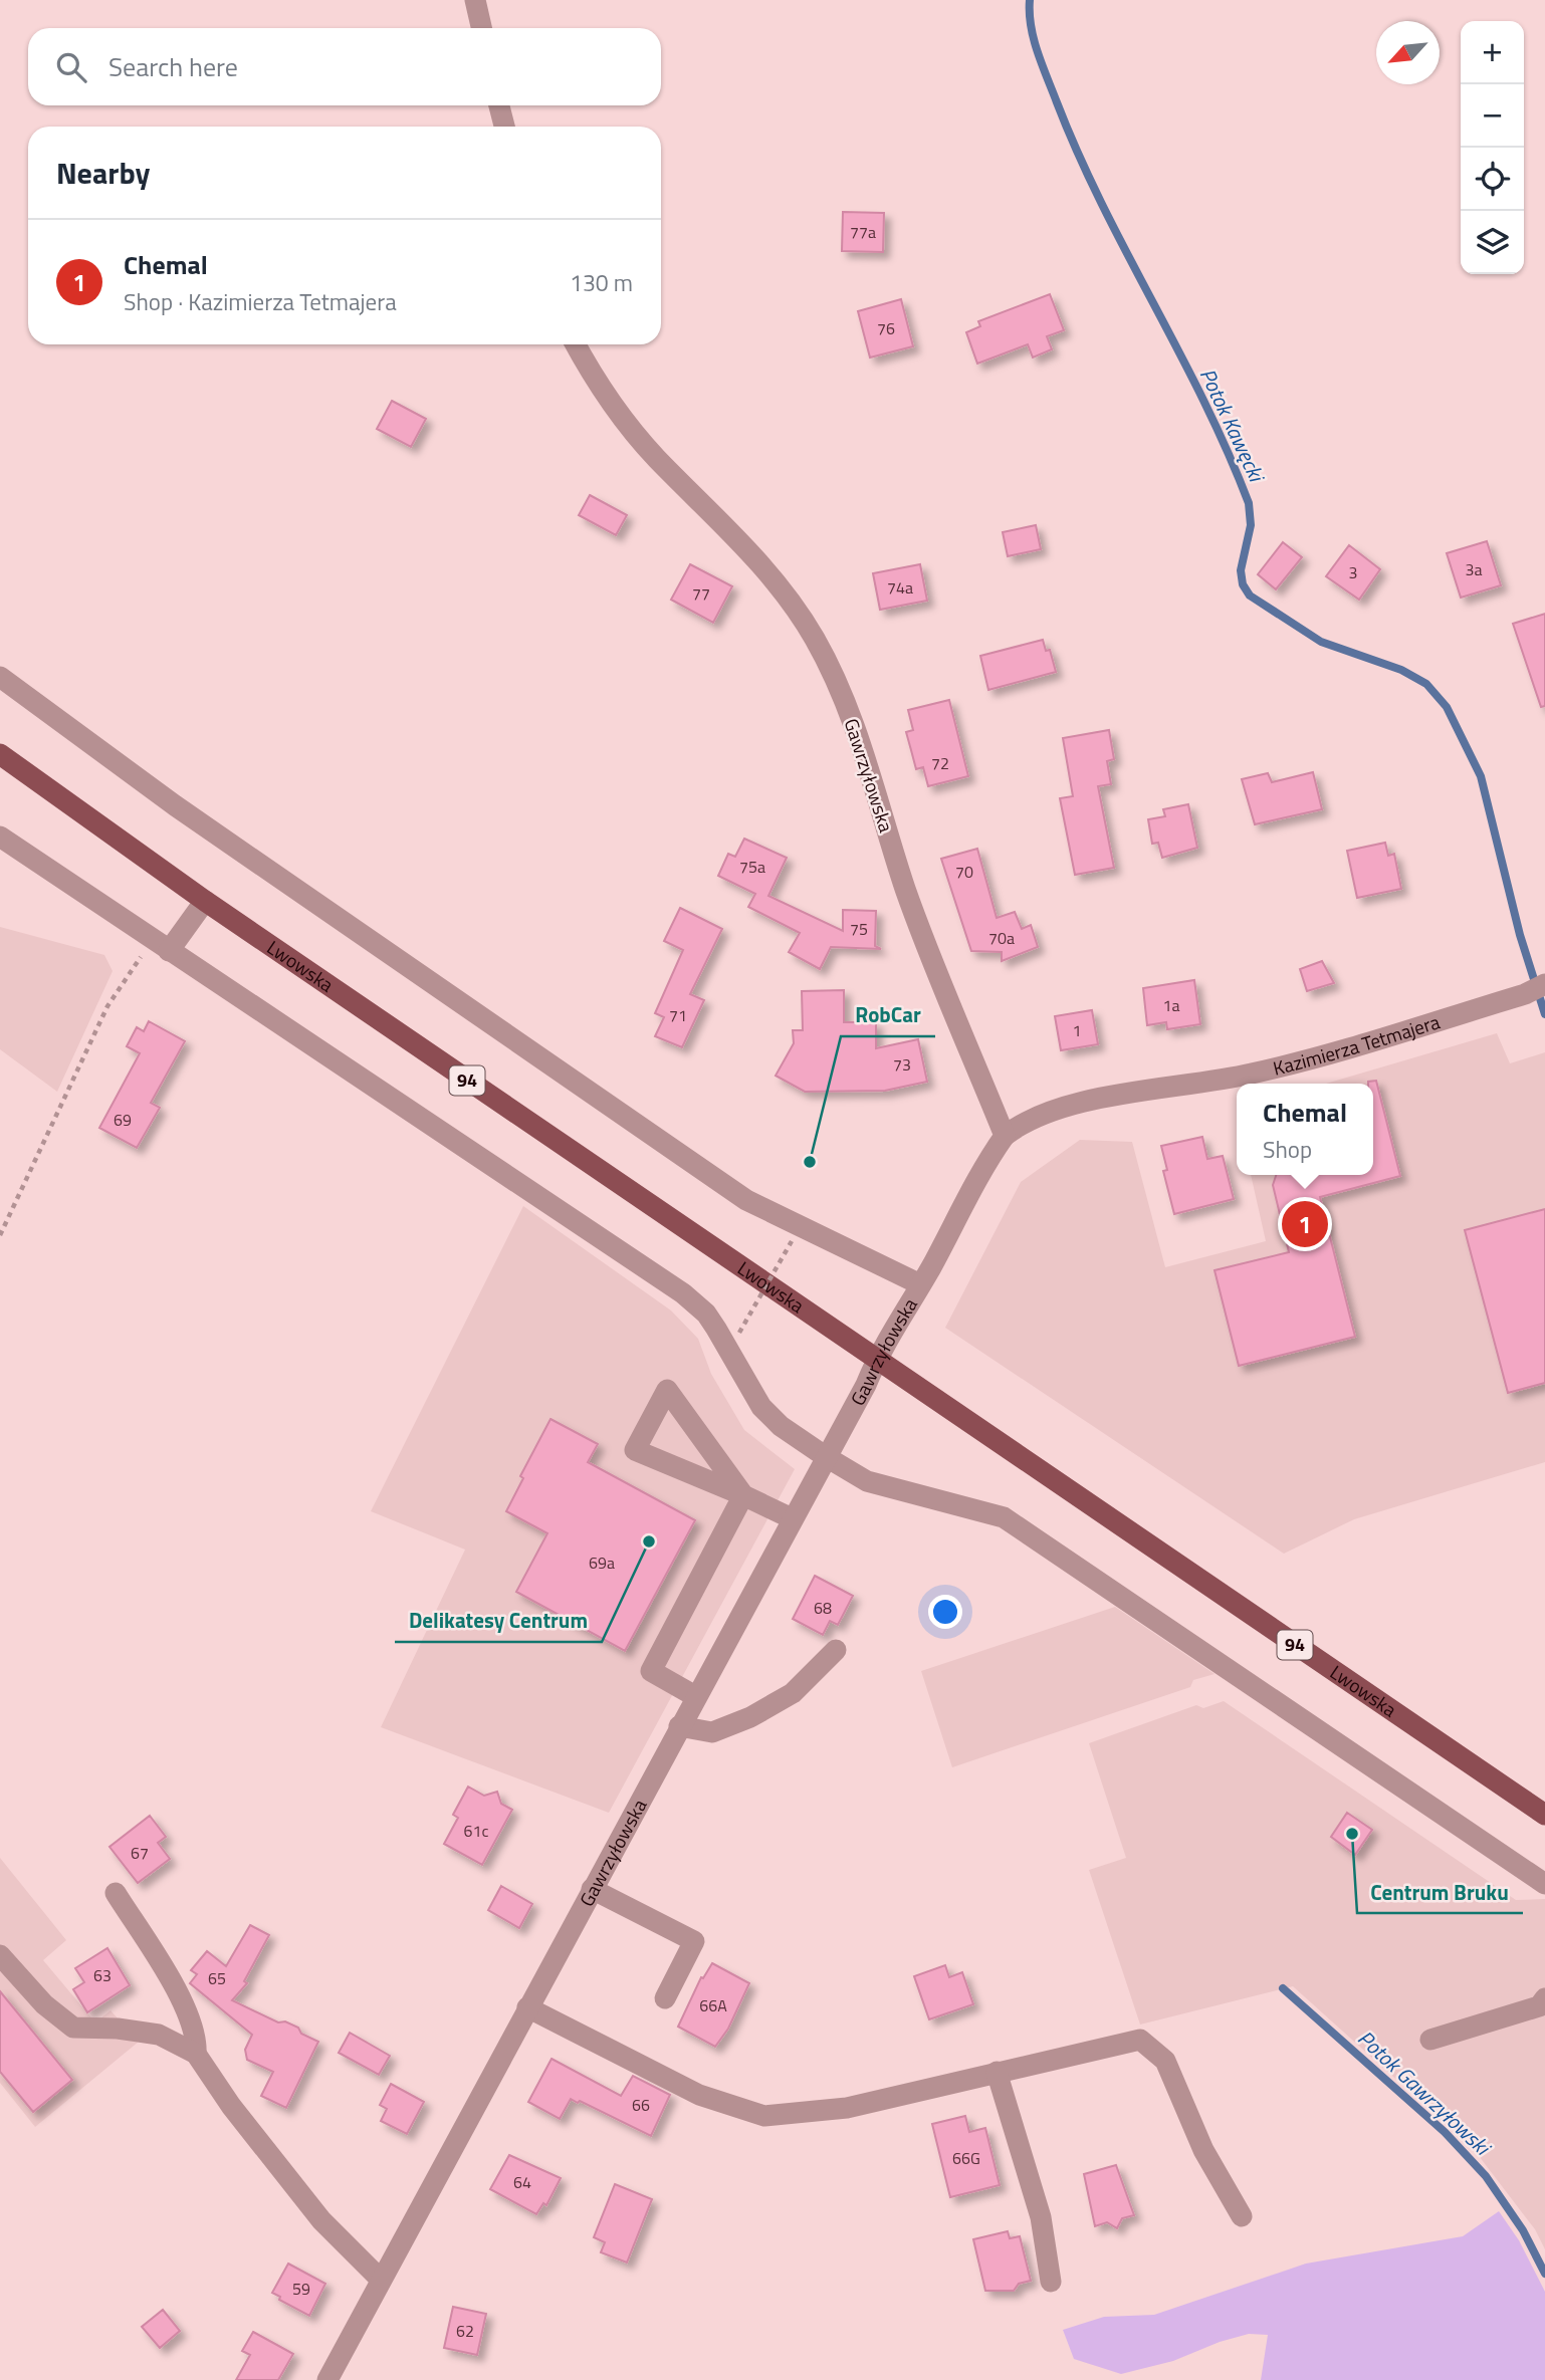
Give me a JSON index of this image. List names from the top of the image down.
{
  "streets": {
    "main road": ["Lwowska", "94"],
    "street": ["Gawrzyłowska", "Kazimierza Tetmajera"]
  },
  "crossings": [
    ["Gawrzyłowska", "Lwowska"],
    ["Gawrzyłowska", "Kazimierza Tetmajera"]
  ],
  "water": ["Potok Kawęcki", "Potok Gawrzyłowski"],
  "places": ["RobCar", "Delikatesy Centrum", "Centrum Bruku"],
  "house_numbers": [
    "77a",
    "76",
    "3a",
    "3",
    "74a",
    "77",
    "72",
    "75a",
    "70",
    "75",
    "70a",
    "1a",
    "71",
    "1",
    "73",
    "69",
    "69a",
    "68",
    "61c",
    "67",
    "63",
    "65",
    "66A",
    "66",
    "66G",
    "64",
    "59",
    "62"
  ],
  "north": "bottom left",
  "page": {
    "map_buttons": ["+", "−"],
    "search": "Search here",
    "heading": "Nearby",
    "list": [
      {
        "mark": "1",
        "name": "Chemal",
        "note": "Shop · Kazimierza Tetmajera",
        "value": "130 m"
      }
    ],
    "popup": ["Chemal", "Shop"],
    "pins": "1"
  }
}
